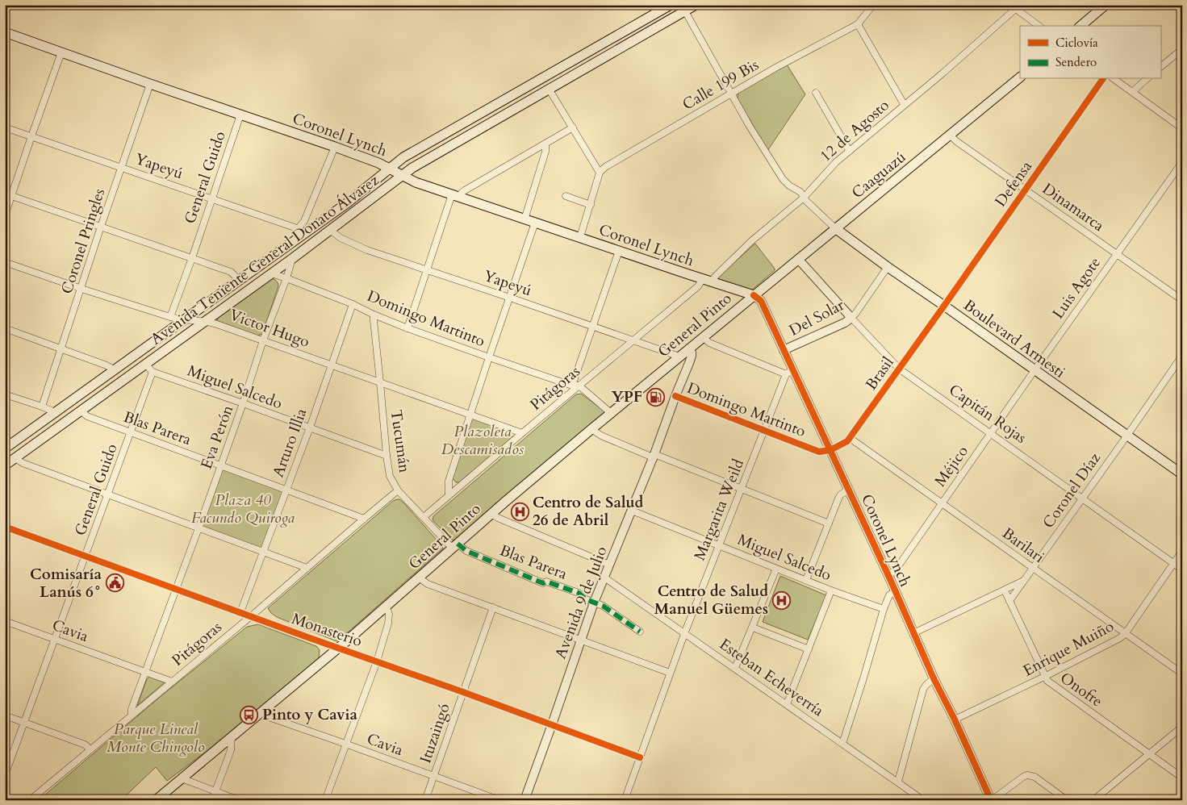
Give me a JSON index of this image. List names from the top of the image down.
{
  "streets": {
    "main road": [
      "Coronel Lynch",
      "Caaguazú",
      "Avenida Teniente General Donato Álvarez",
      "General Pinto",
      "Boulevard Armesti"
    ],
    "street": [
      "Calle 199 Bis",
      "12 de Agosto",
      "Yapeyú",
      "General Guido",
      "Defensa",
      "Dinamarca",
      "Coronel Pringles",
      "Luis Agote",
      "Del Solar",
      "Domingo Martinto",
      "Victor Hugo",
      "Brasil",
      "Miguel Salcedo",
      "Pitágoras",
      "Capitán Rojas",
      "Blas Parera",
      "Eva Perón",
      "Tucumán",
      "Arturo Illia",
      "Méjico",
      "Coronel Díaz",
      "Margarita Weild",
      "Barilari",
      "Avenida 9 de Julio",
      "Monasterio",
      "Cavia",
      "Enrique Muiño",
      "Esteban Echeverría",
      "Onofre",
      "Ituzaingó"
    ]
  },
  "crossings": [
    ["Calle 199 Bis", "Boulevard Armesti"],
    ["12 de Agosto", "Coronel Lynch"],
    ["12 de Agosto", "Boulevard Armesti"],
    ["12 de Agosto", "Pitágoras"],
    ["Coronel Lynch", "Caaguazú"],
    ["Coronel Lynch", "General Guido"],
    ["Coronel Lynch", "Coronel Pringles"],
    ["Coronel Lynch", "Avenida Teniente General Donato Álvarez"],
    ["Coronel Lynch", "Del Solar"],
    ["Coronel Lynch", "Domingo Martinto"],
    ["Coronel Lynch", "General Pinto"],
    ["Coronel Lynch", "Brasil"],
    ["Coronel Lynch", "Pitágoras"],
    ["Coronel Lynch", "Méjico"],
    ["Coronel Lynch", "Coronel Díaz"],
    ["Coronel Lynch", "Margarita Weild"],
    ["Coronel Lynch", "Enrique Muiño"],
    ["Yapeyú", "General Guido"],
    ["Yapeyú", "Coronel Pringles"],
    ["Yapeyú", "Avenida Teniente General Donato Álvarez"],
    ["Yapeyú", "General Pinto"],
    ["Yapeyú", "Pitágoras"],
    ["Caaguazú", "Dinamarca"],
    ["Caaguazú", "General Pinto"],
    ["Caaguazú", "Boulevard Armesti"],
    ["Caaguazú", "Capitán Rojas"],
    ["General Guido", "Victor Hugo"],
    ["General Guido", "Miguel Salcedo"],
    ["General Guido", "Blas Parera"],
    ["General Guido", "Monasterio"],
    ["General Guido", "Cavia"],
    ["Defensa", "Dinamarca"],
    ["Defensa", "Boulevard Armesti"],
    ["Defensa", "Brasil"],
    ["Dinamarca", "Luis Agote"],
    ["Coronel Pringles", "Victor Hugo"],
    ["Avenida Teniente General Donato Álvarez", "Domingo Martinto"],
    ["Avenida Teniente General Donato Álvarez", "Victor Hugo"],
    ["Avenida Teniente General Donato Álvarez", "Boulevard Armesti"],
    ["Avenida Teniente General Donato Álvarez", "Miguel Salcedo"],
    ["Avenida Teniente General Donato Álvarez", "Blas Parera"],
    ["Avenida Teniente General Donato Álvarez", "Eva Perón"],
    ["Luis Agote", "Boulevard Armesti"],
    ["Luis Agote", "Méjico"],
    ["Del Solar", "Boulevard Armesti"],
    ["Del Solar", "Capitán Rojas"],
    ["Domingo Martinto", "General Pinto"],
    ["Domingo Martinto", "Brasil"],
    ["Domingo Martinto", "Pitágoras"],
    ["Domingo Martinto", "Eva Perón"],
    ["Domingo Martinto", "Tucumán"],
    ["Domingo Martinto", "Arturo Illia"],
    ["Domingo Martinto", "Margarita Weild"],
    ["Domingo Martinto", "Avenida 9 de Julio"],
    ["General Pinto", "Blas Parera"],
    ["General Pinto", "Tucumán"],
    ["General Pinto", "Avenida 9 de Julio"],
    ["General Pinto", "Monasterio"],
    ["General Pinto", "Cavia"],
    ["Victor Hugo", "Pitágoras"],
    ["Victor Hugo", "Eva Perón"],
    ["Victor Hugo", "Tucumán"],
    ["Victor Hugo", "Arturo Illia"],
    ["Boulevard Armesti", "Brasil"],
    ["Boulevard Armesti", "Méjico"],
    ["Boulevard Armesti", "Coronel Díaz"],
    ["Brasil", "Capitán Rojas"],
    ["Brasil", "Barilari"],
    ["Miguel Salcedo", "Eva Perón"],
    ["Miguel Salcedo", "Tucumán"],
    ["Miguel Salcedo", "Arturo Illia"],
    ["Miguel Salcedo", "Margarita Weild"],
    ["Miguel Salcedo", "Avenida 9 de Julio"],
    ["Pitágoras", "Blas Parera"],
    ["Pitágoras", "Eva Perón"],
    ["Pitágoras", "Tucumán"],
    ["Pitágoras", "Monasterio"],
    ["Pitágoras", "Cavia"],
    ["Capitán Rojas", "Méjico"],
    ["Capitán Rojas", "Coronel Díaz"],
    ["Capitán Rojas", "Enrique Muiño"],
    ["Blas Parera", "Eva Perón"],
    ["Blas Parera", "Tucumán"],
    ["Blas Parera", "Arturo Illia"],
    ["Blas Parera", "Avenida 9 de Julio"],
    ["Eva Perón", "Monasterio"],
    ["Eva Perón", "Cavia"],
    ["Arturo Illia", "Monasterio"],
    ["Méjico", "Barilari"],
    ["Coronel Díaz", "Barilari"],
    ["Coronel Díaz", "Onofre"],
    ["Margarita Weild", "Monasterio"],
    ["Margarita Weild", "Esteban Echeverría"],
    ["Barilari", "Enrique Muiño"],
    ["Avenida 9 de Julio", "Monasterio"],
    ["Avenida 9 de Julio", "Esteban Echeverría"],
    ["Monasterio", "Ituzaingó"],
    ["Cavia", "Ituzaingó"],
    ["Enrique Muiño", "Onofre"]
  ],
  "parks": ["Plazoleta Descamisados", "Plaza 40 Facundo Quiroga", "Parque Lineal Monte Chingolo"],
  "places": {
    "fuel station": ["YPF"],
    "hospital": ["Centro de Salud 26 de Abril", "Centro de Salud Manuel Güemes"],
    "public building": ["Comisaría Lanús 6°"],
    "bus stop": ["Pinto y Cavia"]
  },
  "legend": ["Ciclovía", "Sendero"]
}
